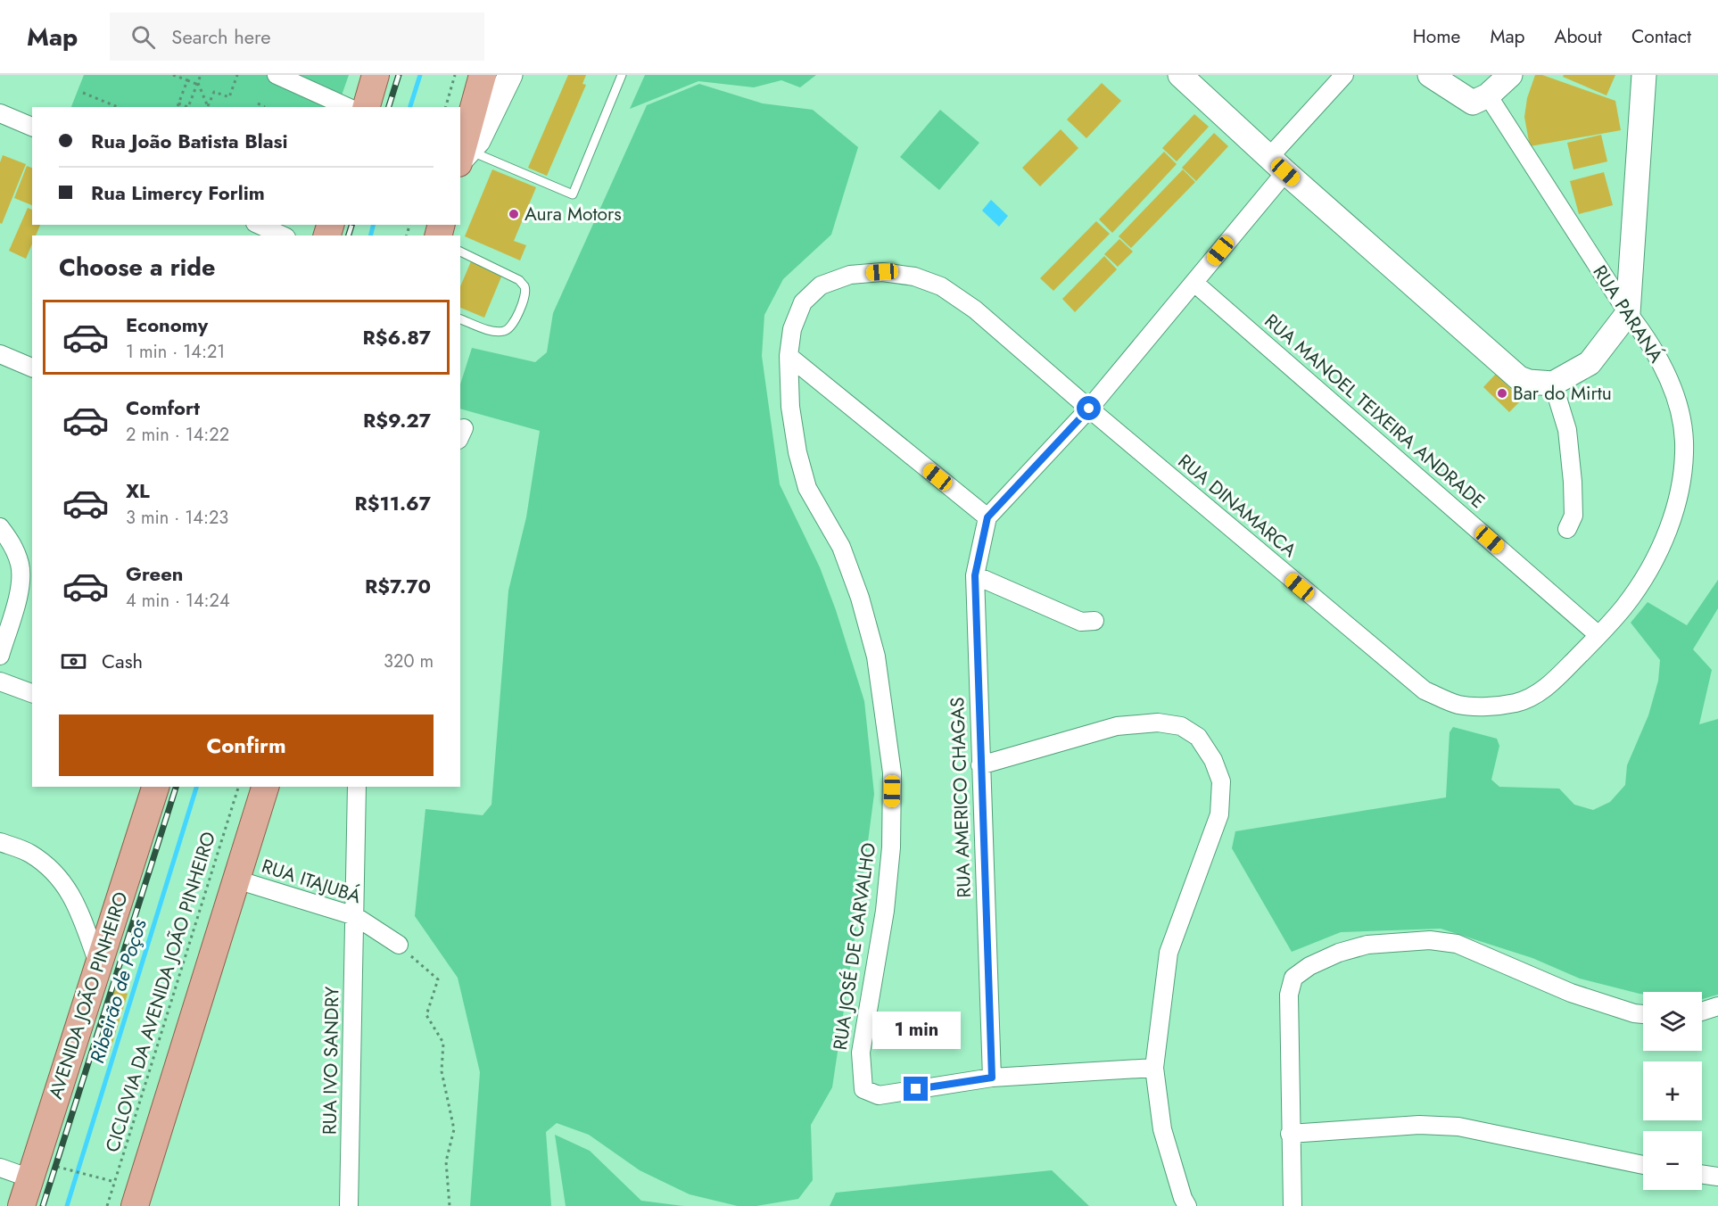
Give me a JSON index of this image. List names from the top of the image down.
{
  "streets": {
    "main road": ["AVENIDA JOÃO PINHEIRO"],
    "street": [
      "RUA PARANÁ",
      "RUA MANOEL TEIXEIRA ANDRADE",
      "RUA DINAMARCA",
      "RUA AMERICO CHAGAS",
      "RUA ITAJUBÁ",
      "RUA JOSÉ DE CARVALHO",
      "RUA IVO SANDRY"
    ],
    "path": ["CICLOVIA DA AVENIDA JOÃO PINHEIRO"]
  },
  "crossings": [
    ["RUA PARANÁ", "RUA MANOEL TEIXEIRA ANDRADE"],
    ["RUA PARANÁ", "RUA DINAMARCA"],
    ["RUA MANOEL TEIXEIRA ANDRADE", "RUA DINAMARCA"],
    ["RUA DINAMARCA", "RUA JOSÉ DE CARVALHO"],
    ["RUA AMERICO CHAGAS", "RUA JOSÉ DE CARVALHO"],
    ["RUA ITAJUBÁ", "RUA IVO SANDRY"]
  ],
  "water": ["Ribeirão de Poços"],
  "places": ["Aura Motors", "Bar do Mirtu"],
  "page": {
    "header": "Map",
    "search": "Search here",
    "nav": [
      "Home",
      "Map",
      "About",
      "Contact"
    ],
    "banner": ["Rua João Batista Blasi", "Rua Limercy Forlim"],
    "heading": "Choose a ride",
    "list": [
      {
        "name": "Economy",
        "note": "1 min · 14:21",
        "value": "R$6.87"
      },
      {
        "name": "Comfort",
        "note": "2 min · 14:22",
        "value": "R$9.27"
      },
      {
        "name": "XL",
        "note": "3 min · 14:23",
        "value": "R$11.67"
      },
      {
        "name": "Green",
        "note": "4 min · 14:24",
        "value": "R$7.70"
      }
    ],
    "pay": ["Cash", "320 m"],
    "buttons": "Confirm",
    "map_buttons": ["+", "−"],
    "bubble": "1 min"
  }
}
